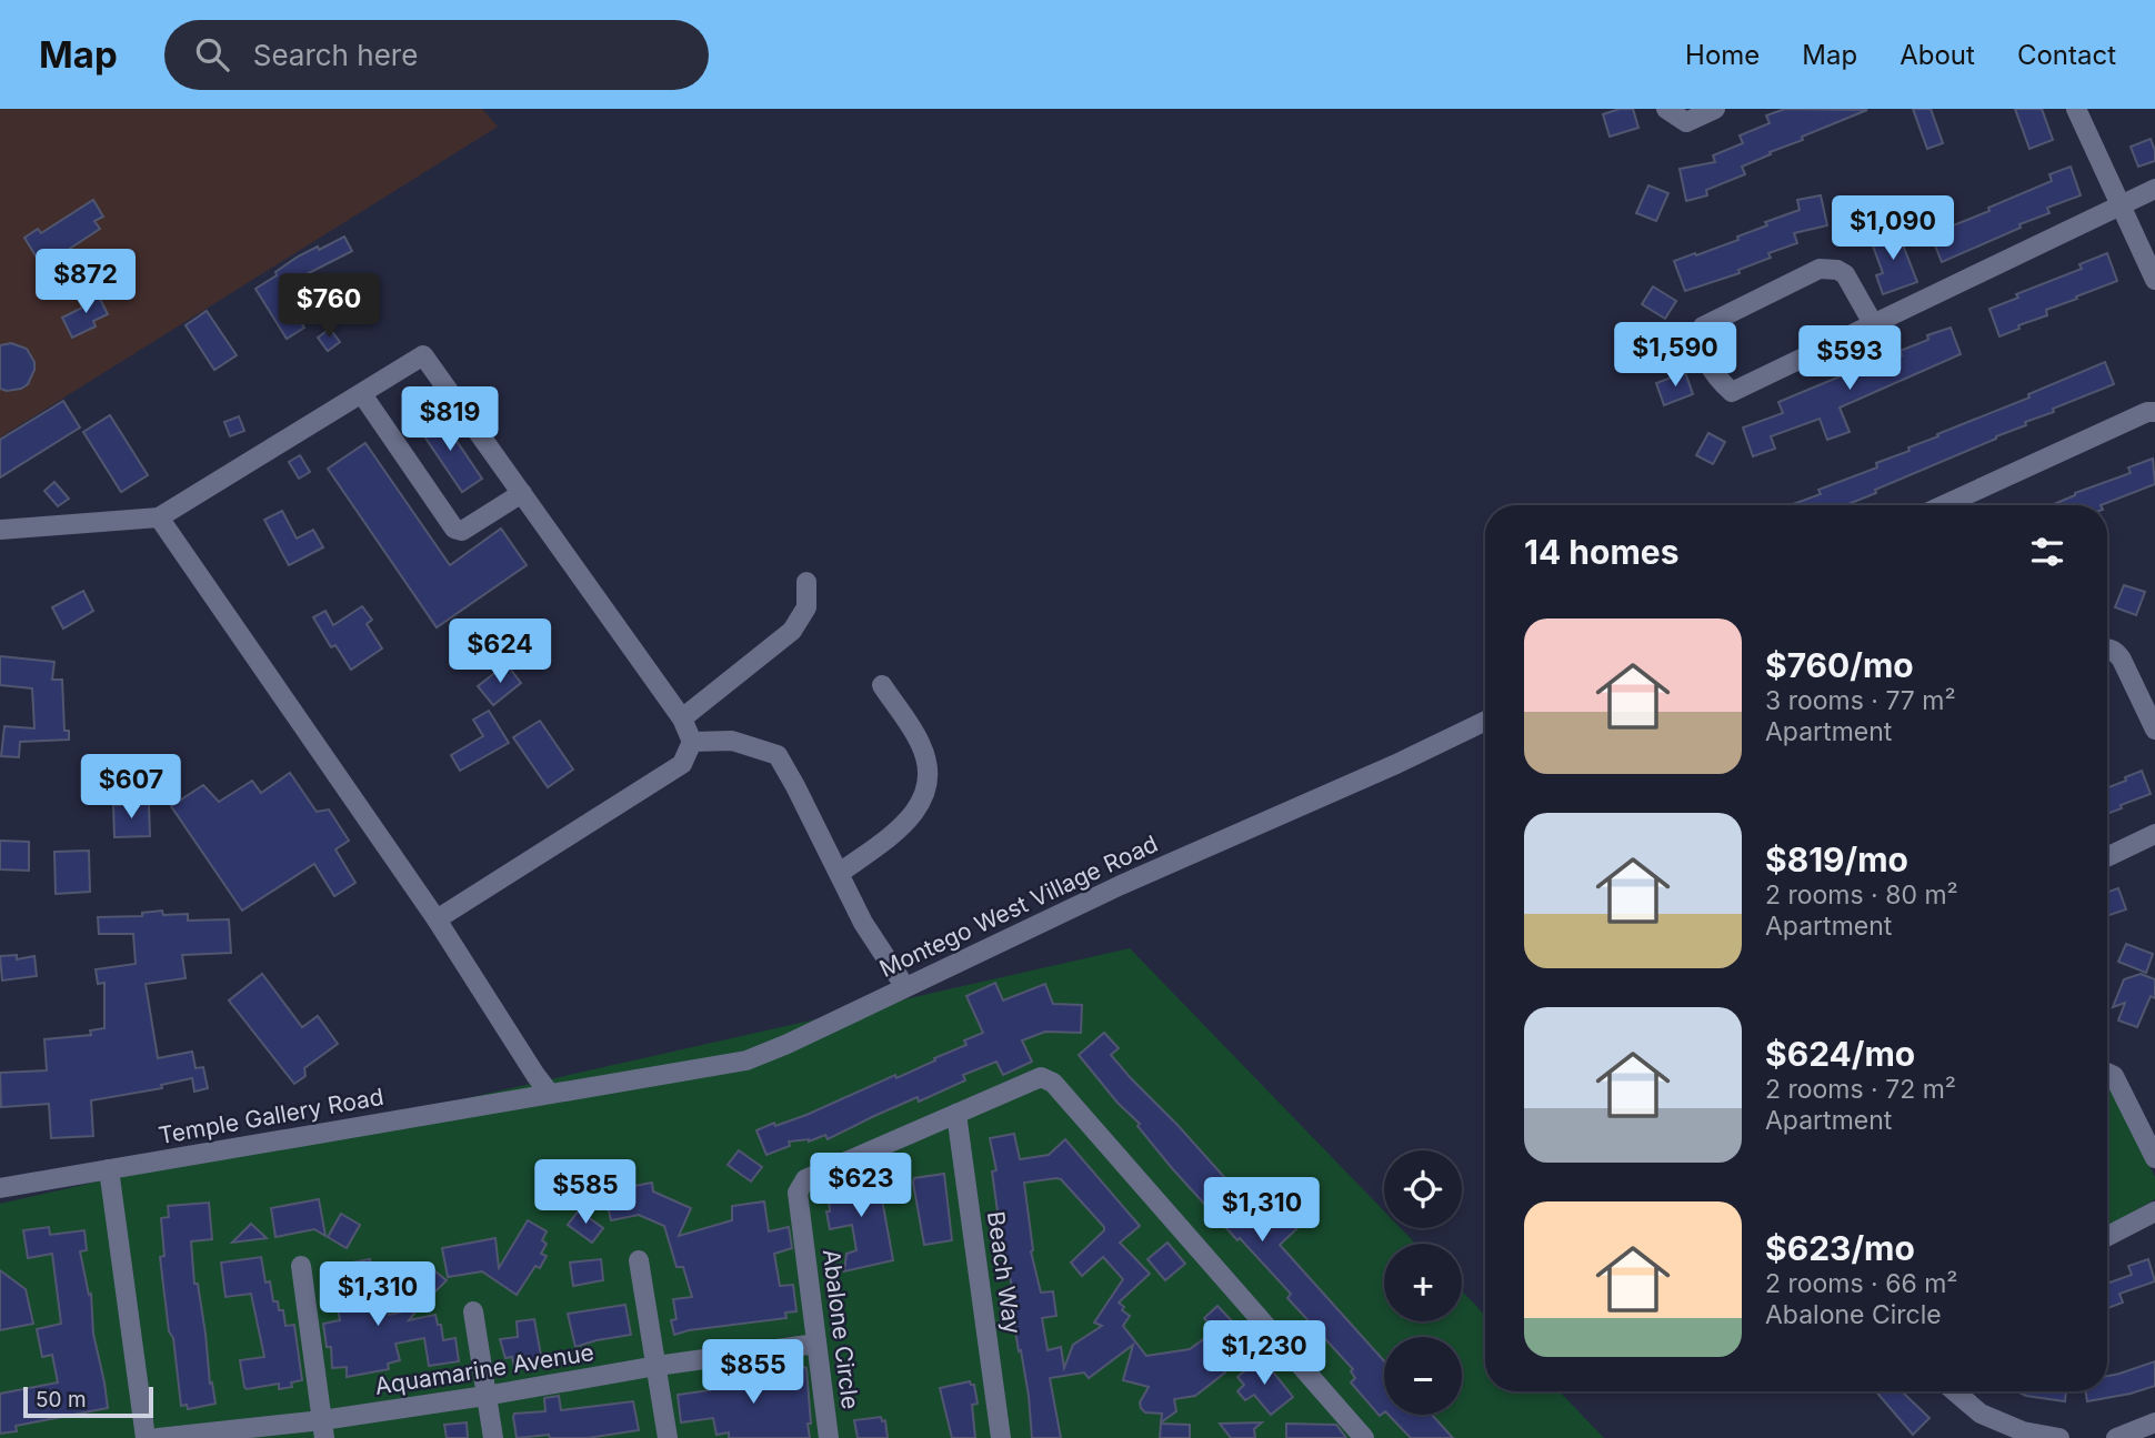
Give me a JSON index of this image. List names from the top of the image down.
{
  "streets": {
    "street": [
      "Montego West Village Road",
      "Temple Gallery Road",
      "Beach Way",
      "Abalone Circle",
      "Aquamarine Avenue"
    ]
  },
  "crossings": [
    ["Montego West Village Road", "Temple Gallery Road"],
    ["Beach Way", "Abalone Circle"],
    ["Abalone Circle", "Aquamarine Avenue"]
  ],
  "scale_bar": "50 m",
  "page": {
    "header": "Map",
    "search": "Search here",
    "nav": [
      "Home",
      "Map",
      "About",
      "Contact"
    ],
    "price": [
      "$1,090",
      "$872",
      "$760",
      "$1,590",
      "$593",
      "$819",
      "$624",
      "$607",
      "$623",
      "$585",
      "$1,310",
      "$1,310",
      "$1,230",
      "$855"
    ],
    "heading": "14 homes",
    "list": [
      {
        "name": "$760/mo",
        "note": "3 rooms · 77 m² · Apartment"
      },
      {
        "name": "$819/mo",
        "note": "2 rooms · 80 m² · Apartment"
      },
      {
        "name": "$624/mo",
        "note": "2 rooms · 72 m² · Apartment"
      },
      {
        "name": "$623/mo",
        "note": "2 rooms · 66 m² · Abalone Circle"
      }
    ],
    "map_buttons": ["+", "−"],
    "scale": "50 m"
  }
}
